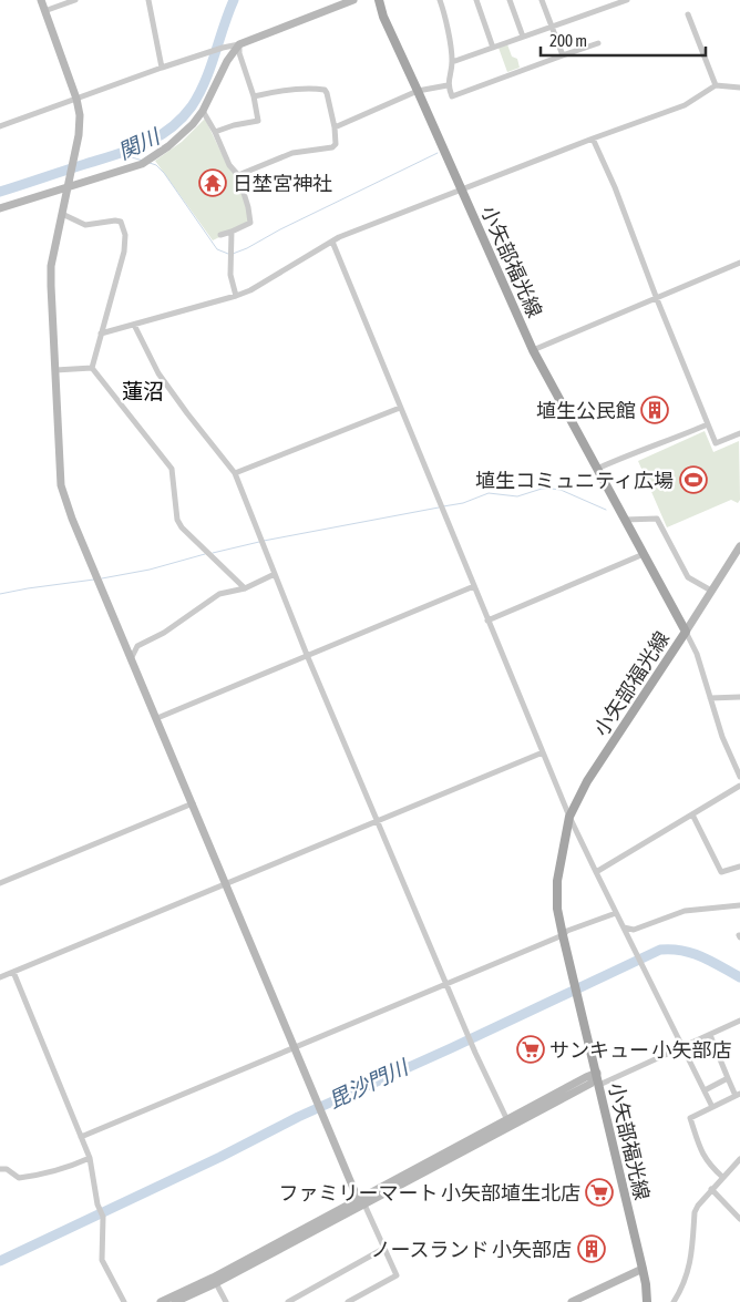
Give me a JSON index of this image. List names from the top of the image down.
{
  "streets": {
    "main road": ["小矢部福光線"]
  },
  "districts": ["蓮沼"],
  "water": ["関川", "毘沙門川"],
  "places": {
    "temple": ["日埜宮神社"],
    "building": ["埴生公民館", "ノースランド 小矢部店"],
    "sports": ["埴生コミュニティ広場"],
    "supermarket": ["サンキュー 小矢部店", "ファミリーマート 小矢部埴生北店"]
  },
  "scale_bar": "200 m"
}
